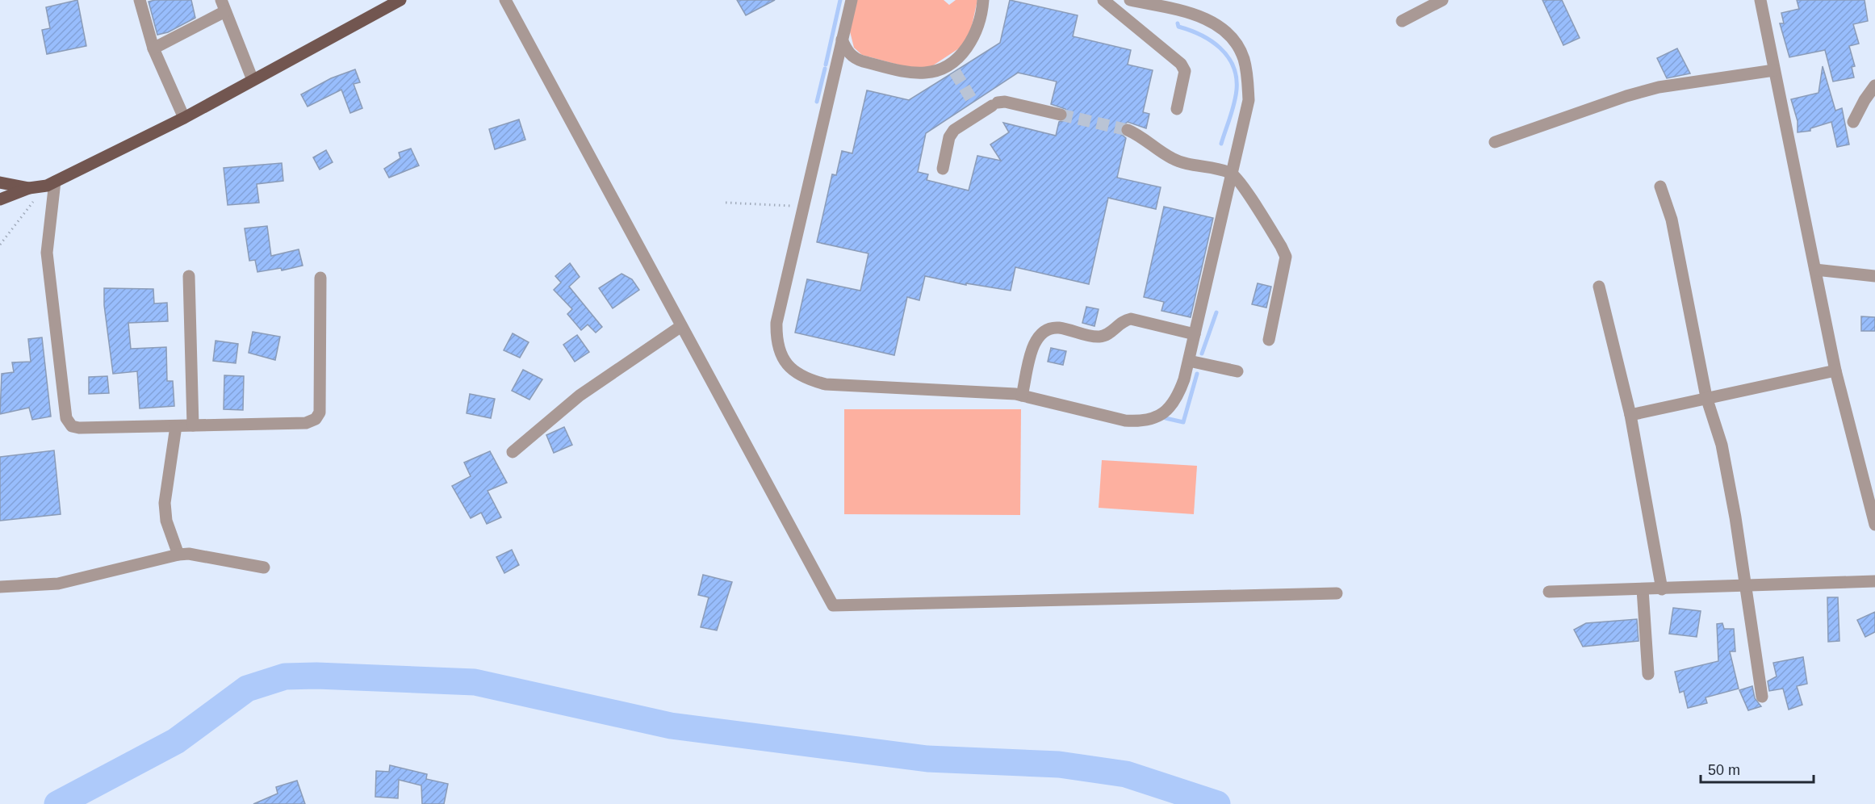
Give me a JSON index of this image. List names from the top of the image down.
{
  "scale_bar": "50 m"
}
